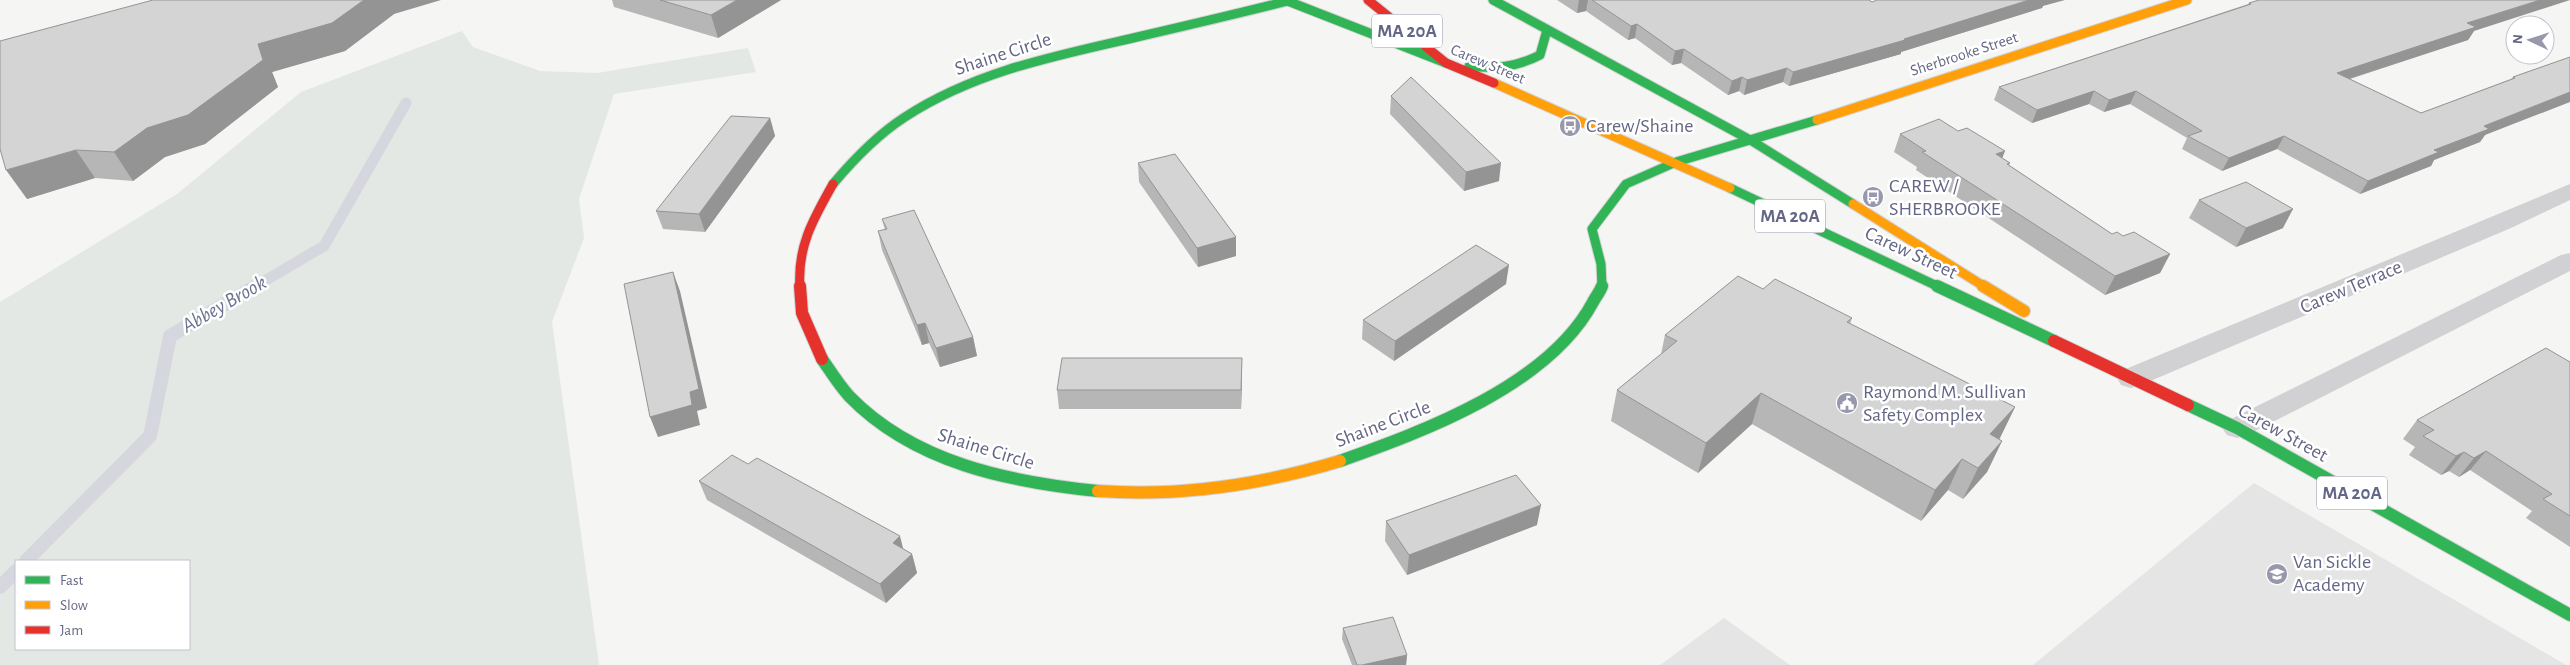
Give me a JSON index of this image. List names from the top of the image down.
{
  "streets": {
    "street": [
      "MA 20A",
      "Shaine Circle",
      "Sherbrooke Street",
      "Carew Street",
      "Carew Terrace"
    ]
  },
  "crossings": [
    ["MA 20A", "Carew Street"],
    ["Shaine Circle", "Carew Street"],
    ["Sherbrooke Street", "Carew Street"],
    ["Carew Street", "Carew Terrace"]
  ],
  "water": ["Abbey Brook"],
  "places": {
    "bus stop": ["Carew/Shaine", "CAREW / SHERBROOKE"],
    "public building": ["Raymond M. Sullivan Safety Complex"],
    "school or university": ["Van Sickle Academy"]
  },
  "legend": ["Fast", "Slow", "Jam"],
  "north": "left"
}
